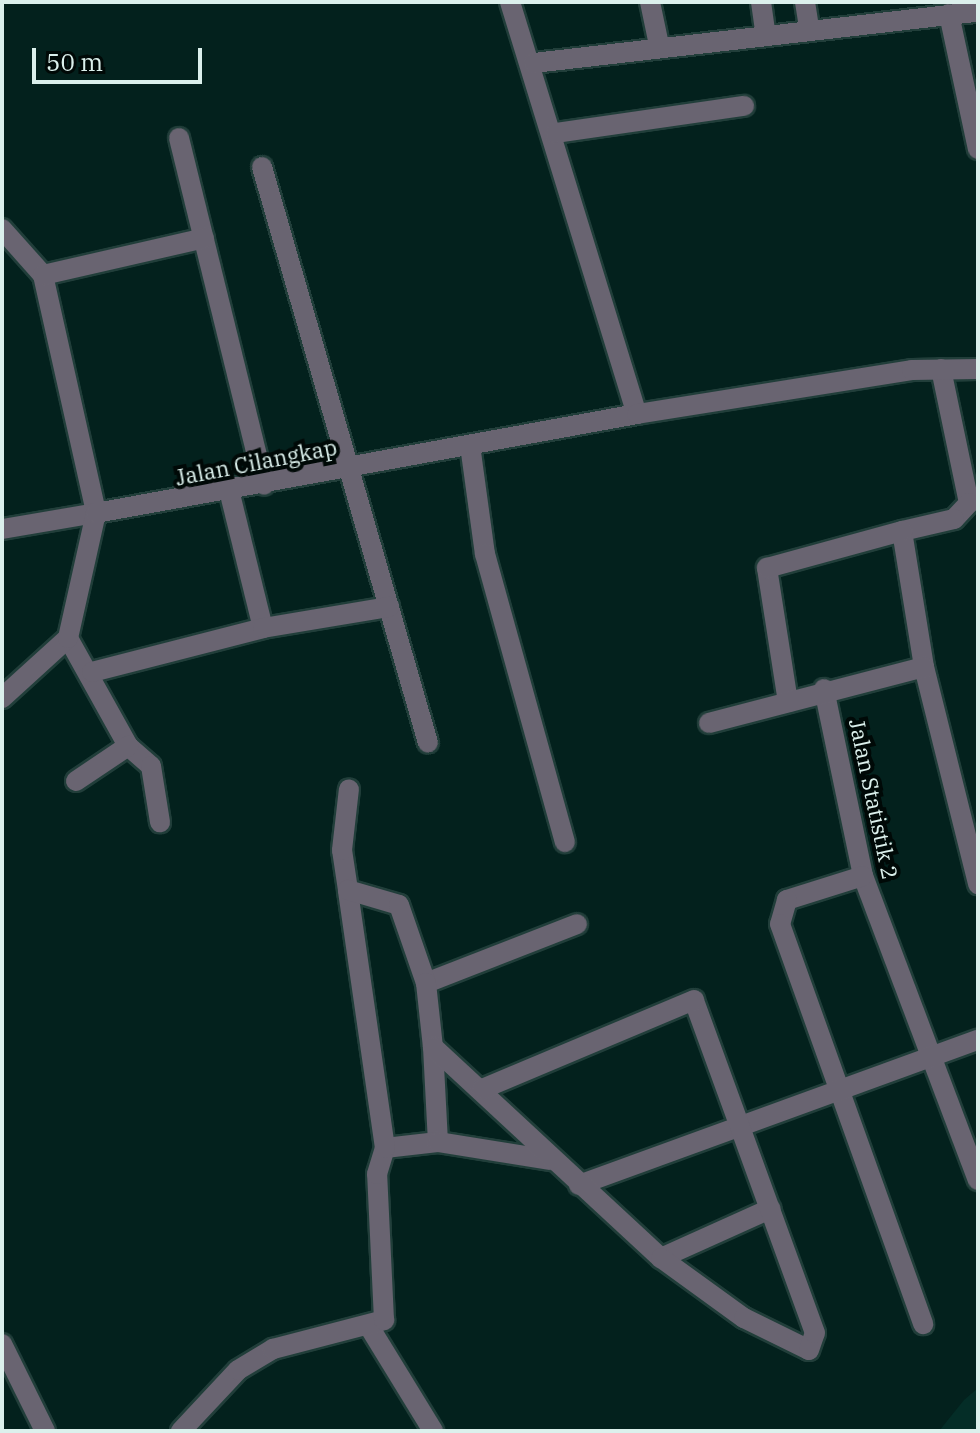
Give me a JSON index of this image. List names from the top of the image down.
{
  "streets": {
    "street": ["Jalan Cilangkap", "Jalan Statistik 2"]
  },
  "scale_bar": "50 m"
}
